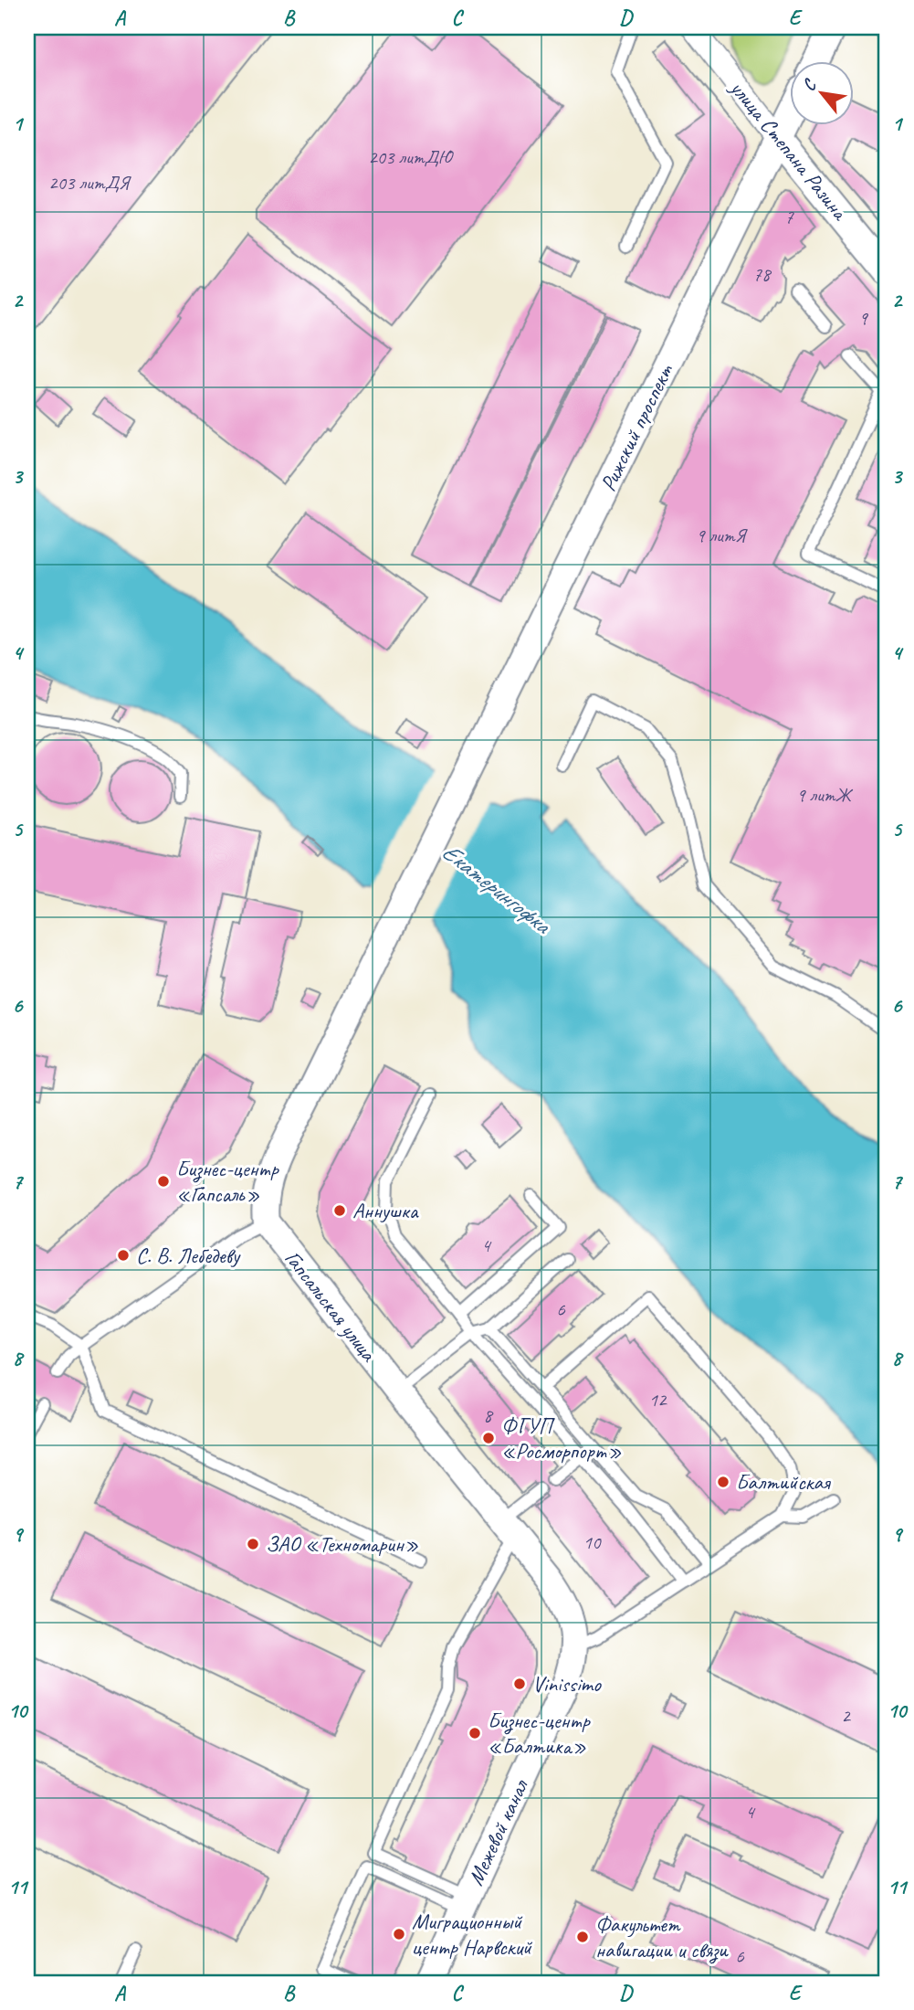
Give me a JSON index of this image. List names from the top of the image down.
{
  "streets": {
    "street": [
      "улица Степана Разина",
      "Рижский проспект",
      "Гапсальская улица",
      "Межевой канал"
    ]
  },
  "crossings": [
    ["улица Степана Разина", "Рижский проспект"],
    ["Рижский проспект", "Гапсальская улица"],
    ["Гапсальская улица", "Межевой канал"]
  ],
  "water": ["Екатерингофка"],
  "places": [
    "Бизнес-центр «Гапсаль»",
    "Аннушка",
    "С. В. Лебедеву",
    "ФГУП «Росморпорт»",
    "Балтийская",
    "ЗАО «Техномарин»",
    "Vinissimo",
    "Бизнес-центр «Балтика»",
    "Миграционный центр Нарвский",
    "Факультет навигации и связи"
  ],
  "house_numbers": [
    "203 литДЮ",
    "203 литДЯ",
    "7",
    "78",
    "9",
    "9 литЯ",
    "9 литЖ",
    "4",
    "6",
    "12",
    "8",
    "10",
    "2",
    "4",
    "6"
  ],
  "north": "top left",
  "grid": {
    "columns": [
      "A",
      "B",
      "C",
      "D",
      "E"
    ],
    "rows": [
      "1",
      "2",
      "3",
      "4",
      "5",
      "6",
      "7",
      "8",
      "9",
      "10",
      "11"
    ]
  }
}
